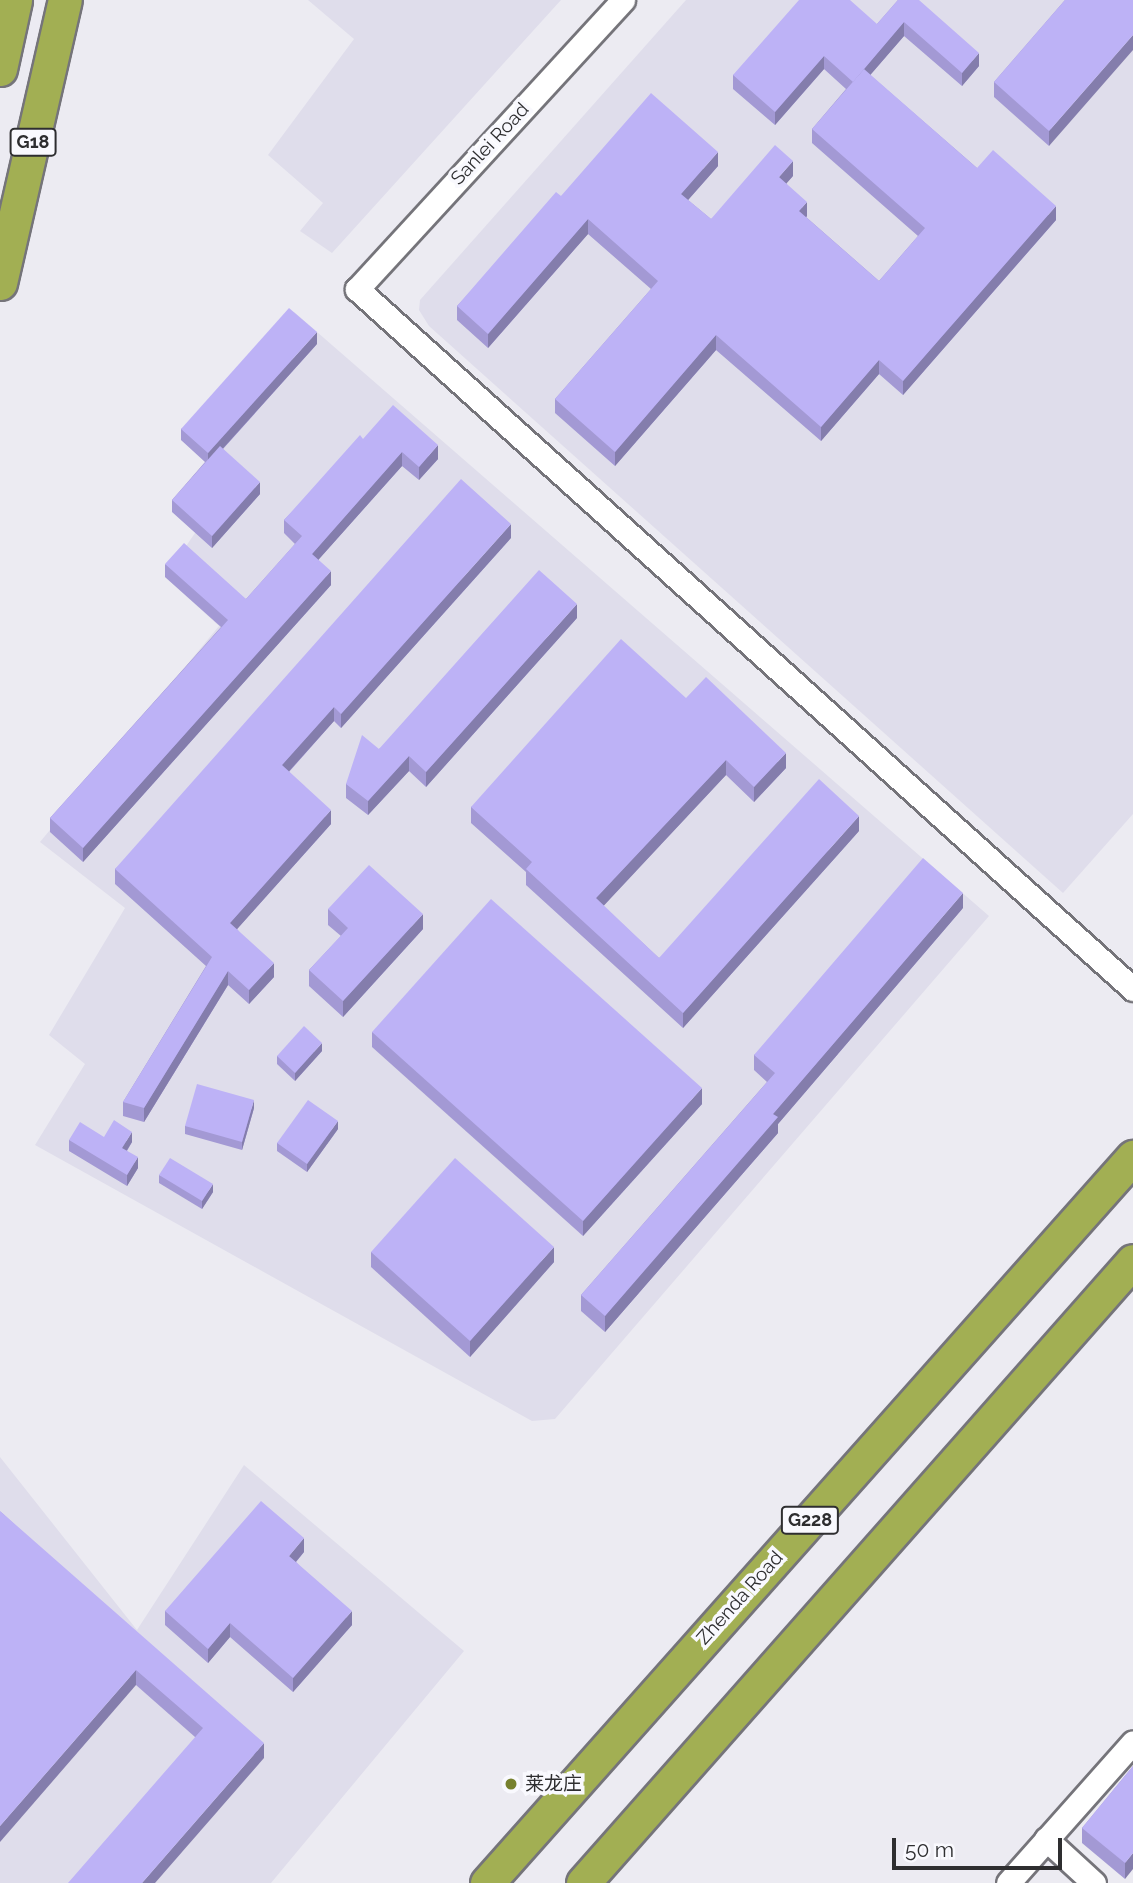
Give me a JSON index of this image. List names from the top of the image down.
{
  "streets": {
    "highway": ["G18", "G228", "Zhenda Road"],
    "street": ["Sanlei Road"]
  },
  "places": ["莱龙庄"],
  "scale_bar": "50 m"
}
